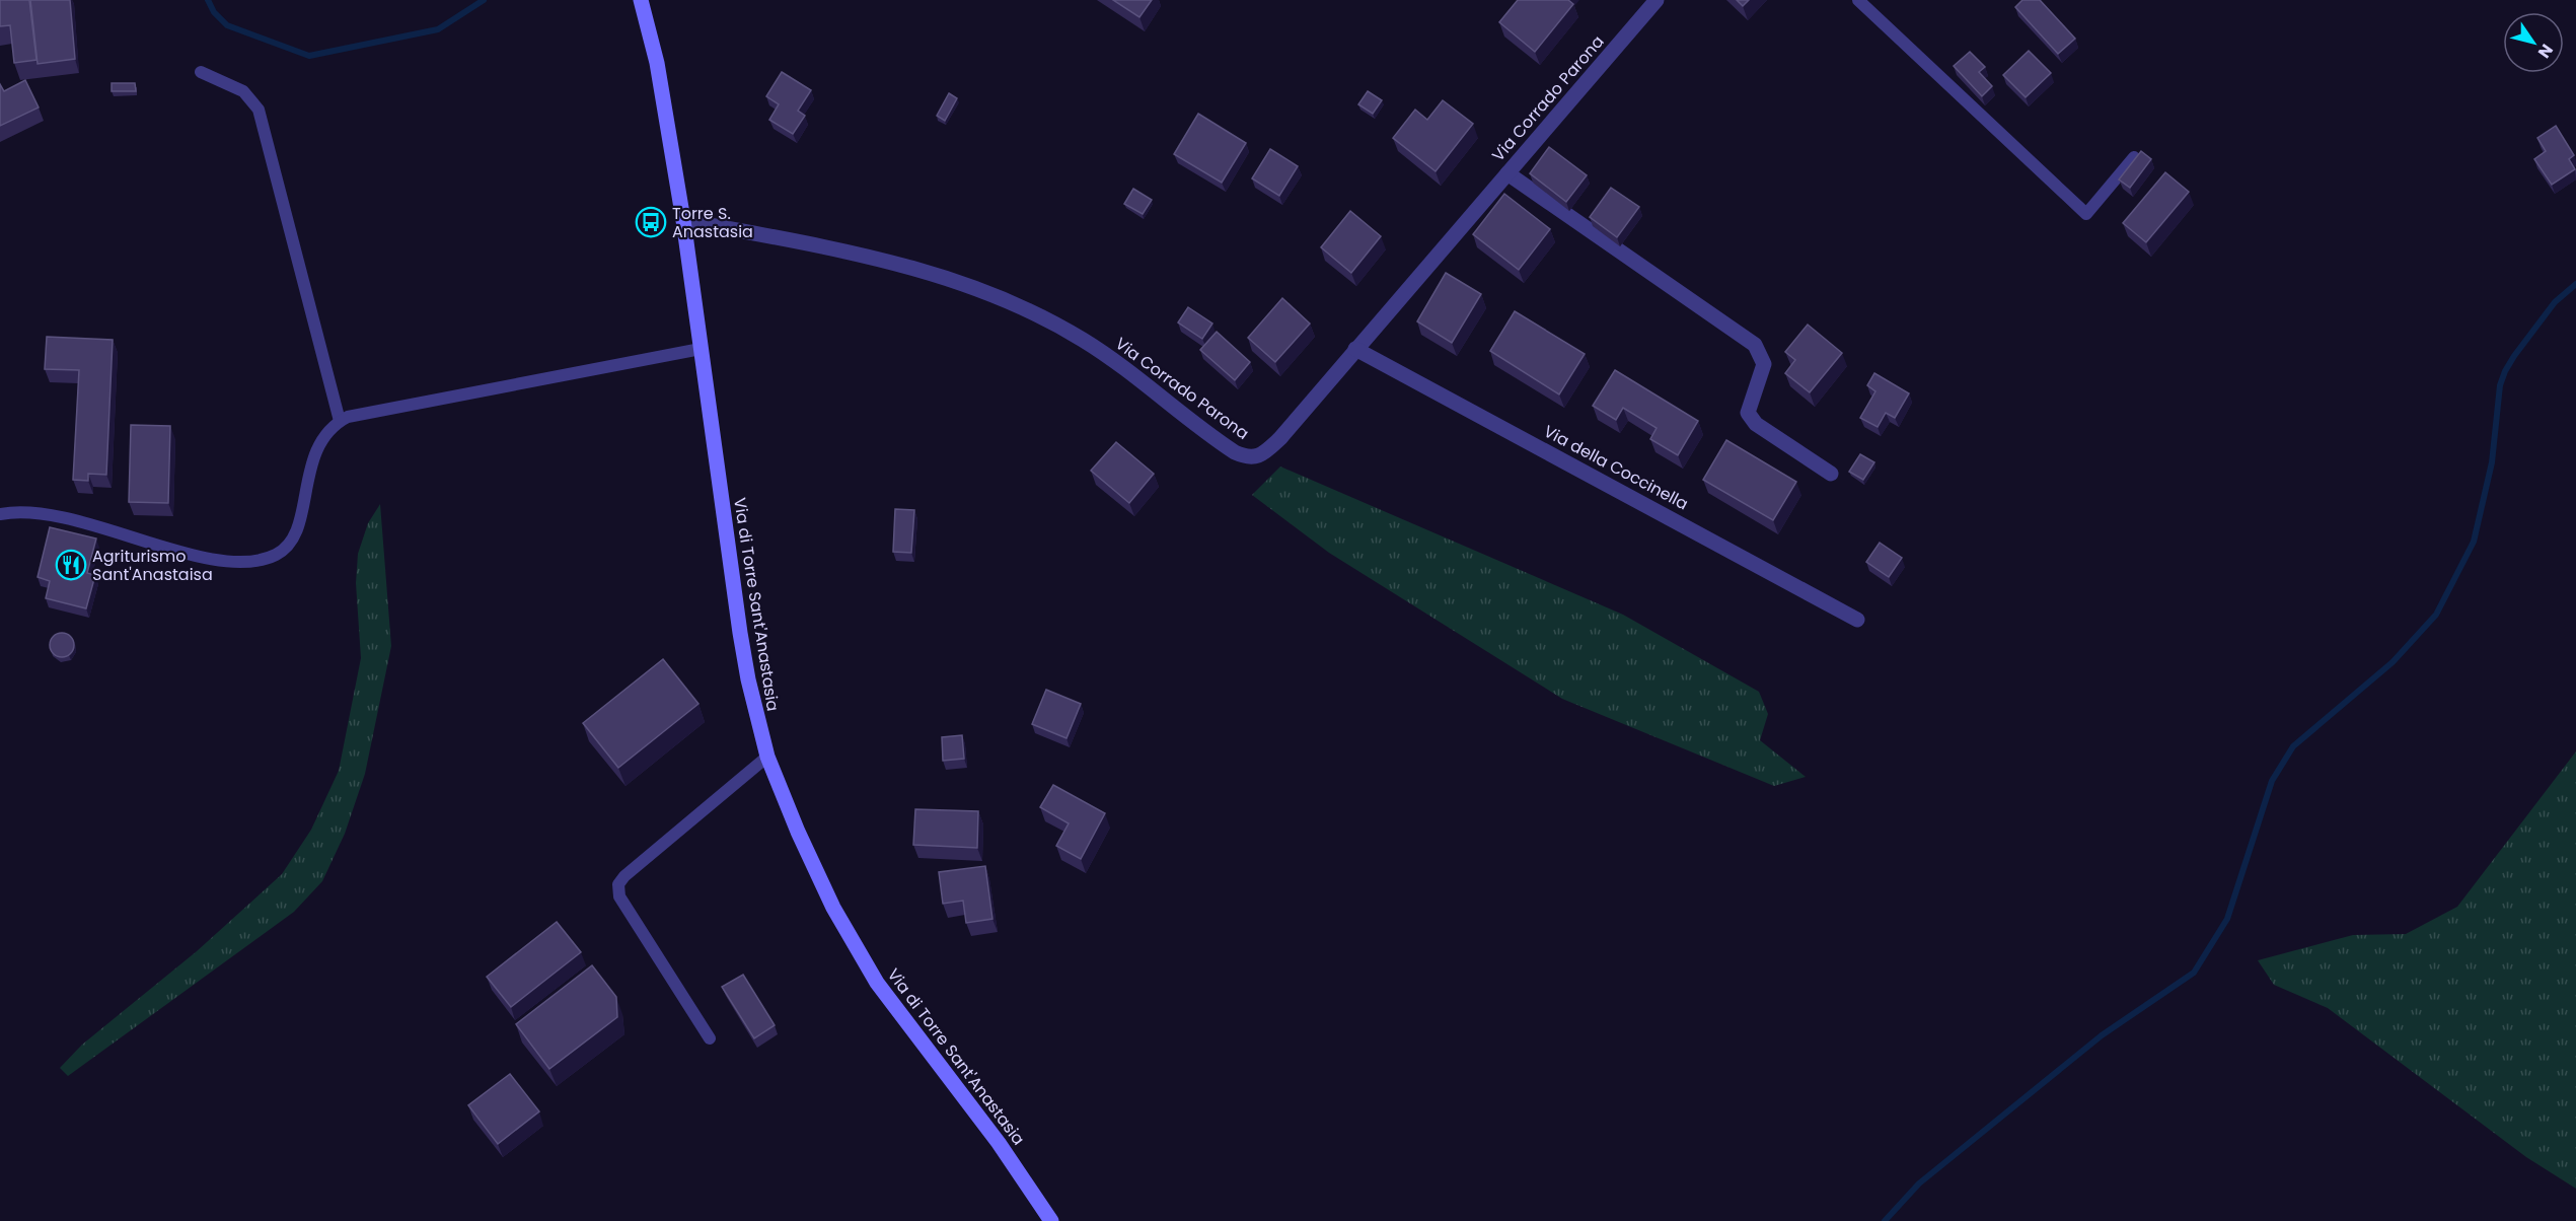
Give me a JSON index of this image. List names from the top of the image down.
{
  "streets": {
    "street": ["Via Corrado Parona", "Via della Coccinella", "Via di Torre Sant'Anastasia"]
  },
  "crossings": [
    ["Via Corrado Parona", "Via della Coccinella"],
    ["Via Corrado Parona", "Via di Torre Sant'Anastasia"]
  ],
  "places": {
    "bus stop": ["Torre S. Anastasia"],
    "restaurant": ["Agriturismo Sant'Anastaisa"]
  },
  "north": "bottom right"
}
